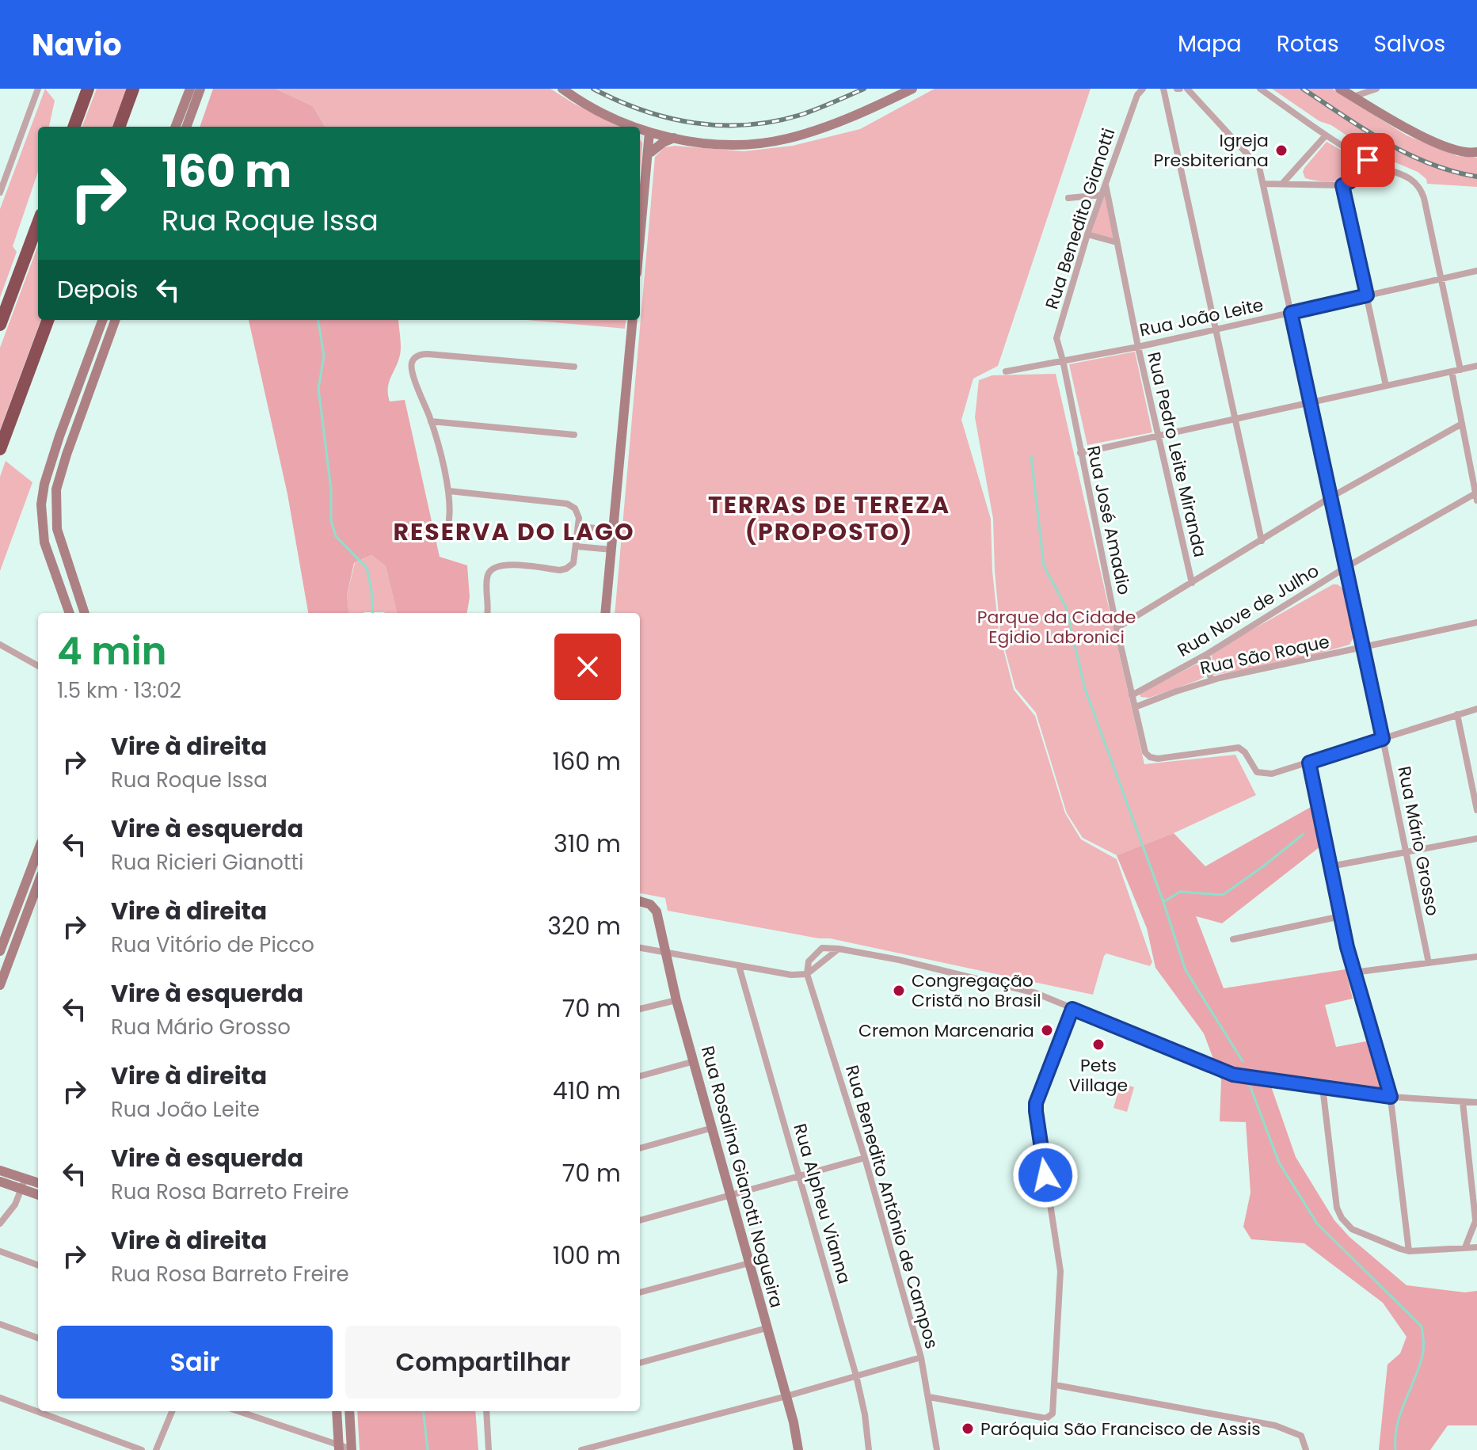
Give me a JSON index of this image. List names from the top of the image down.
{
  "streets": {
    "street": [
      "Rua Benedito Gianotti",
      "Rua João Leite",
      "Rua Pedro Leite Miranda",
      "Rua José Amadio",
      "Rua Nove de Julho",
      "Rua São Roque",
      "Rua Mário Grosso",
      "Rua Rosalina Gianotti Nogueira",
      "Rua Alpheu Vianna",
      "Rua Benedito Antônio de Campos"
    ]
  },
  "crossings": [
    ["Rua Benedito Gianotti", "Rua João Leite"],
    ["Rua Benedito Gianotti", "Rua Pedro Leite Miranda"],
    ["Rua Benedito Gianotti", "Rua José Amadio"],
    ["Rua João Leite", "Rua Pedro Leite Miranda"],
    ["Rua João Leite", "Rua José Amadio"],
    ["Rua João Leite", "Rua Mário Grosso"],
    ["Rua José Amadio", "Rua Nove de Julho"],
    ["Rua José Amadio", "Rua São Roque"],
    ["Rua Nove de Julho", "Rua Mário Grosso"],
    ["Rua São Roque", "Rua Mário Grosso"]
  ],
  "districts": ["TERRAS DE TEREZA (PROPOSTO)", "RESERVA DO LAGO"],
  "parks": ["Parque da Cidade Egidio Labronici"],
  "places": [
    "Igreja Presbiteriana",
    "Congregação Cristã no Brasil",
    "Cremon Marcenaria",
    "Pets Village",
    "Paróquia São Francisco de Assis"
  ],
  "page": {
    "header": "Navio",
    "nav": ["Mapa", "Rotas", "Salvos"],
    "turn": ["160 m", "Rua Roque Issa"],
    "then": "Depois",
    "heading": ["4 min", "1.5 km · 13:02"],
    "list": [
      {
        "name": "Vire à direita",
        "note": "Rua Roque Issa",
        "value": "160 m"
      },
      {
        "name": "Vire à esquerda",
        "note": "Rua Ricieri Gianotti",
        "value": "310 m"
      },
      {
        "name": "Vire à direita",
        "note": "Rua Vitório de Picco",
        "value": "320 m"
      },
      {
        "name": "Vire à esquerda",
        "note": "Rua Mário Grosso",
        "value": "70 m"
      },
      {
        "name": "Vire à direita",
        "note": "Rua João Leite",
        "value": "410 m"
      },
      {
        "name": "Vire à esquerda",
        "note": "Rua Rosa Barreto Freire",
        "value": "70 m"
      },
      {
        "name": "Vire à direita",
        "note": "Rua Rosa Barreto Freire",
        "value": "100 m"
      }
    ],
    "buttons": ["Sair", "Compartilhar"]
  }
}
